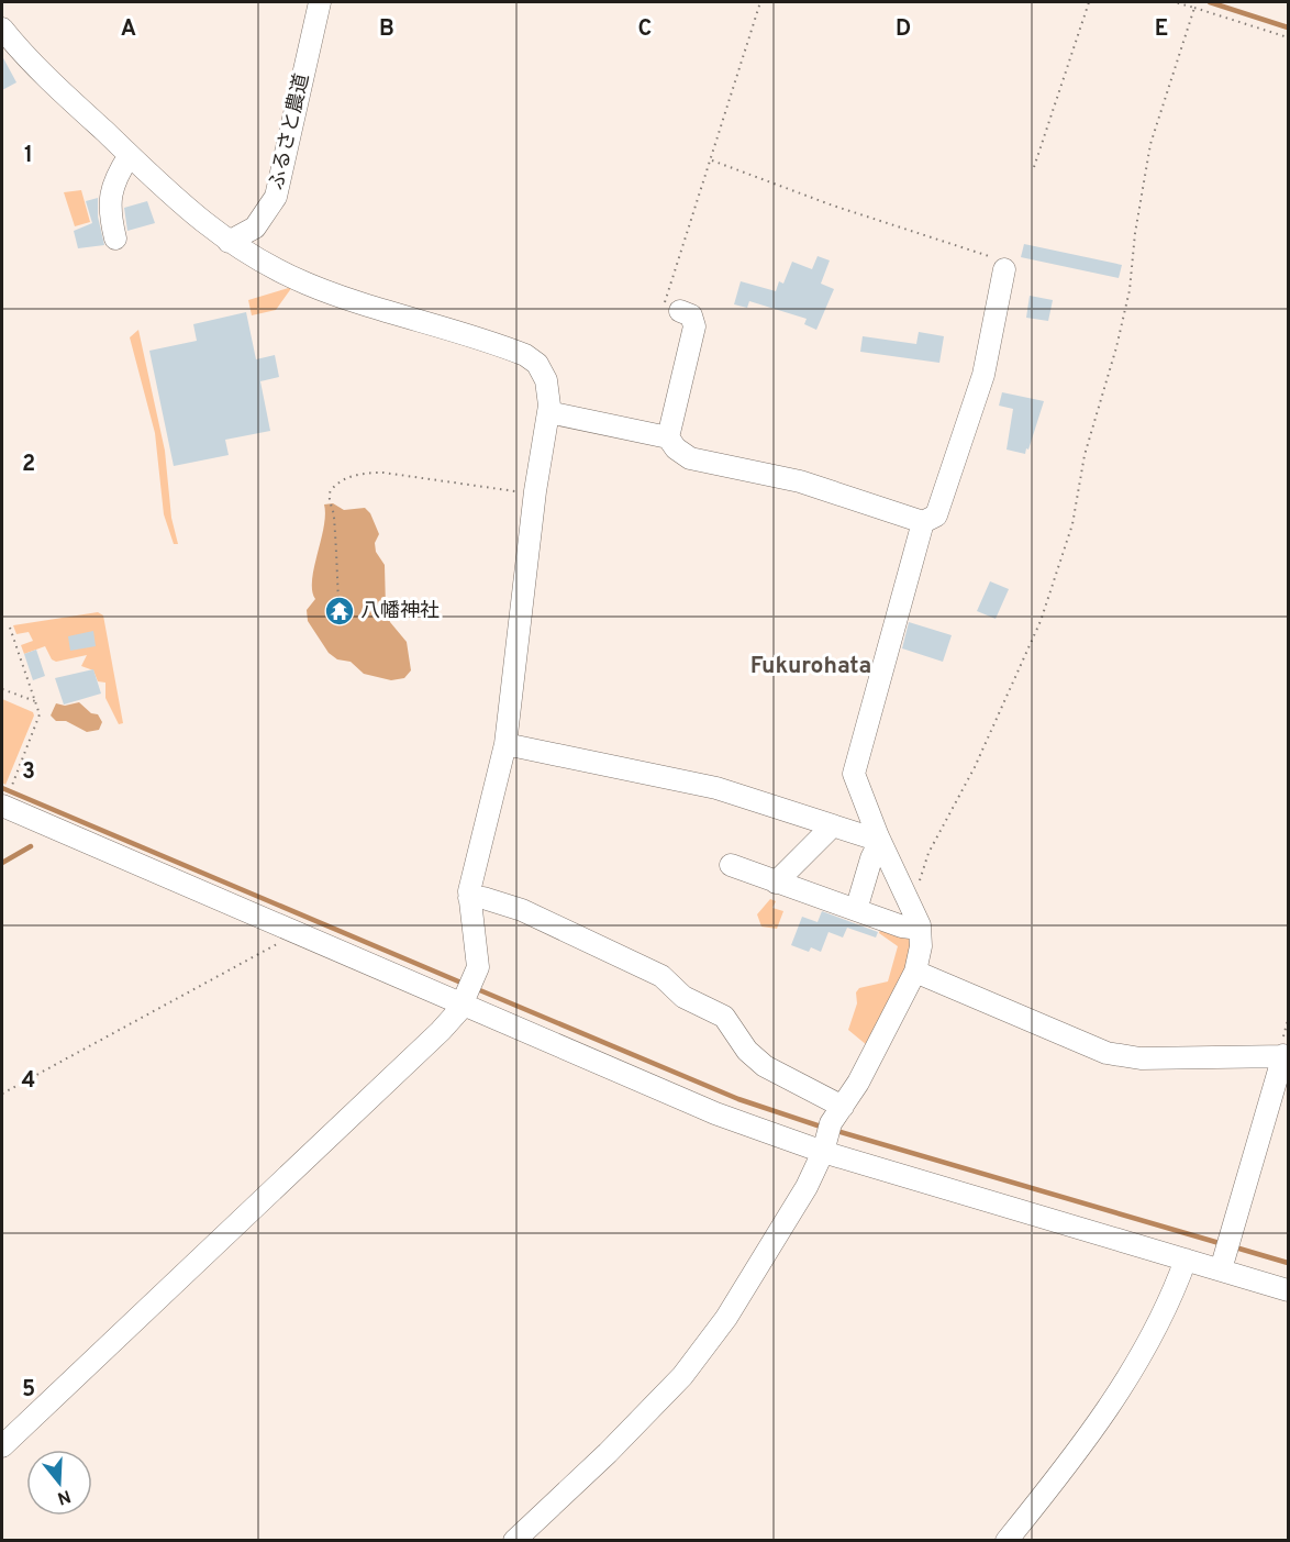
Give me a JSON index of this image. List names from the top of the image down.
{
  "streets": {
    "street": ["ふるさと農道"]
  },
  "districts": ["Fukurohata"],
  "places": {
    "temple": ["八幡神社"]
  },
  "north": "bottom",
  "grid": {
    "columns": [
      "A",
      "B",
      "C",
      "D",
      "E"
    ],
    "rows": [
      "1",
      "2",
      "3",
      "4",
      "5"
    ]
  }
}
